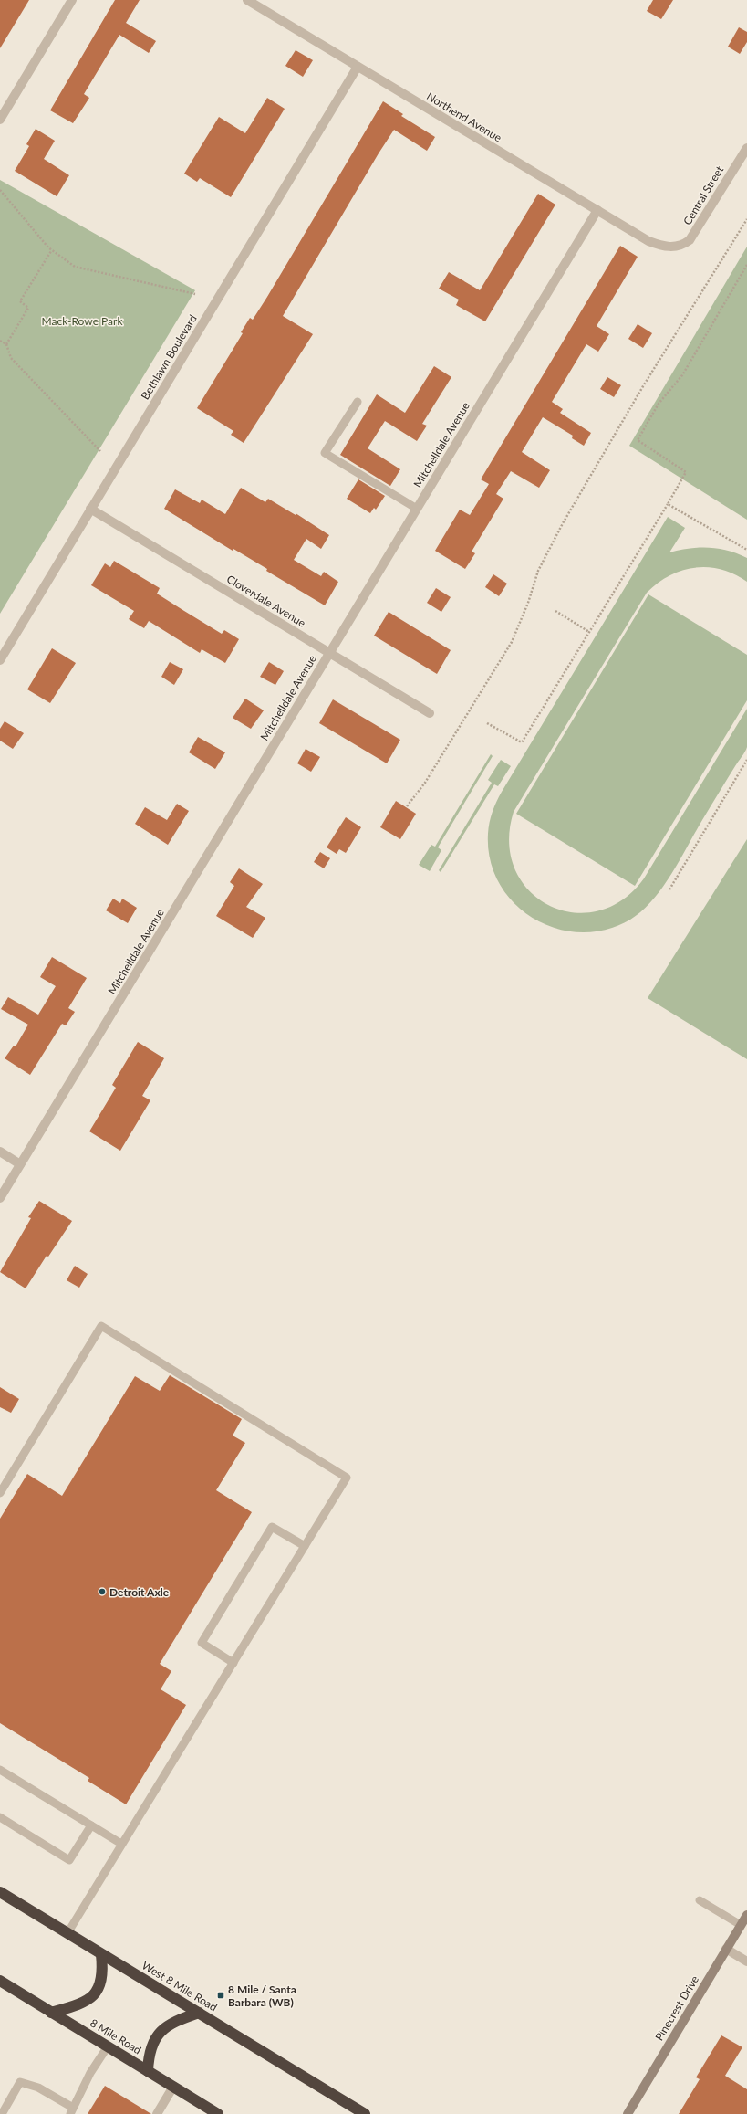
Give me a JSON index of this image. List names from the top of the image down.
{
  "streets": {
    "highway": ["West 8 Mile Road", "8 Mile Road"],
    "street": [
      "Northend Avenue",
      "Central Street",
      "Bethlawn Boulevard",
      "Mitchelldale Avenue",
      "Cloverdale Avenue",
      "Pinecrest Drive"
    ]
  },
  "crossings": [
    ["Northend Avenue", "Central Street"],
    ["Northend Avenue", "Bethlawn Boulevard"],
    ["Northend Avenue", "Mitchelldale Avenue"],
    ["Bethlawn Boulevard", "Cloverdale Avenue"],
    ["Mitchelldale Avenue", "Cloverdale Avenue"]
  ],
  "parks": ["Mack-Rowe Park"],
  "places": {
    "other": ["Detroit Axle"],
    "transit": ["8 Mile / Santa Barbara (WB)"]
  }
}
